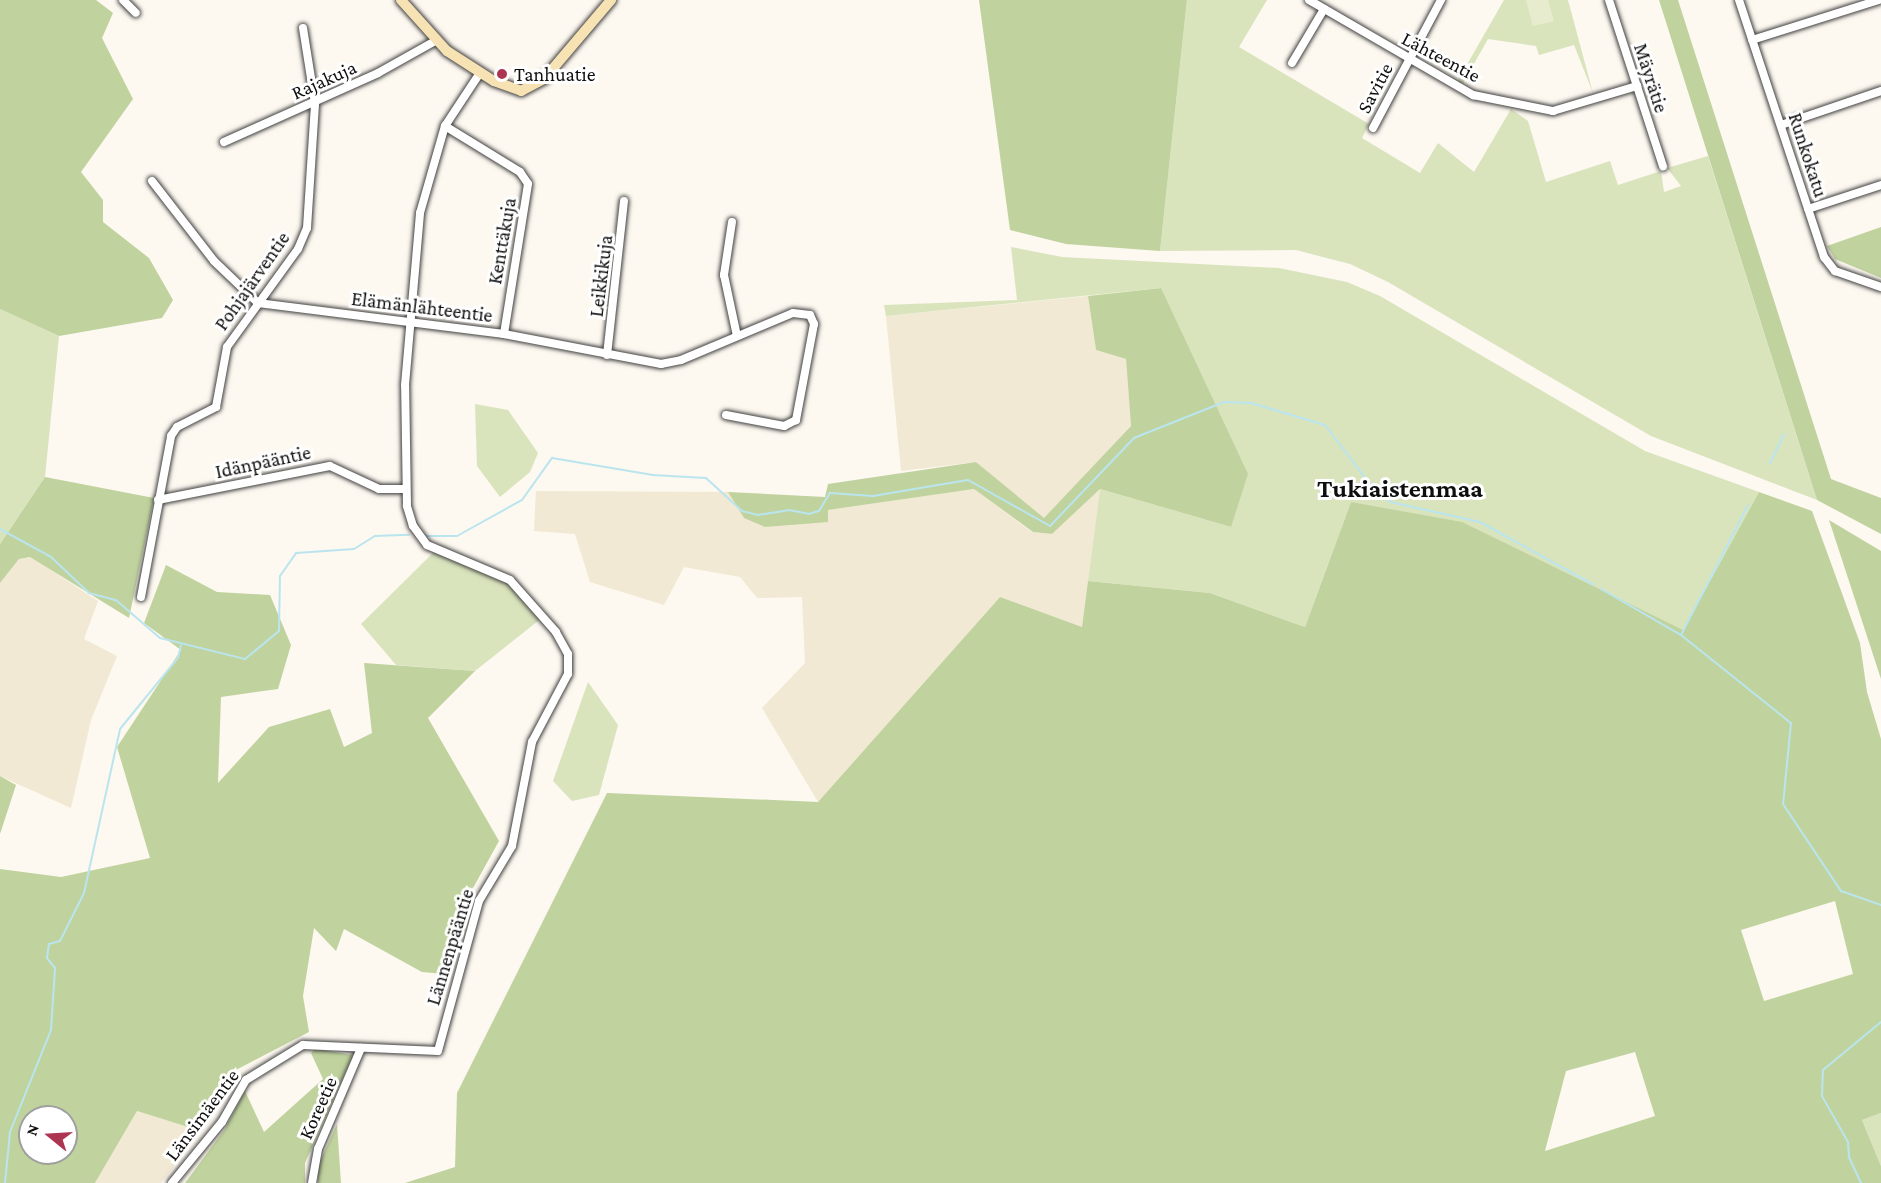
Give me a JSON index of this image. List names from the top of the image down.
{
  "streets": {
    "street": [
      "Lähteentie",
      "Mäyrätie",
      "Rajakuja",
      "Savitie",
      "Runkokatu",
      "Kenttäkuja",
      "Leikkikuja",
      "Pohjajärventie",
      "Elämänlähteentie",
      "Idänpääntie",
      "Lännenpääntie",
      "Koreetie",
      "Länsimäentie"
    ]
  },
  "crossings": [
    ["Lähteentie", "Mäyrätie"],
    ["Lähteentie", "Savitie"],
    ["Rajakuja", "Pohjajärventie"],
    ["Kenttäkuja", "Elämänlähteentie"],
    ["Leikkikuja", "Elämänlähteentie"],
    ["Pohjajärventie", "Elämänlähteentie"],
    ["Pohjajärventie", "Idänpääntie"],
    ["Idänpääntie", "Lännenpääntie"],
    ["Lännenpääntie", "Koreetie"],
    ["Lännenpääntie", "Länsimäentie"],
    ["Koreetie", "Länsimäentie"]
  ],
  "districts": ["Tukiaistenmaa"],
  "places": ["Tanhuatie"],
  "north": "left"
}
